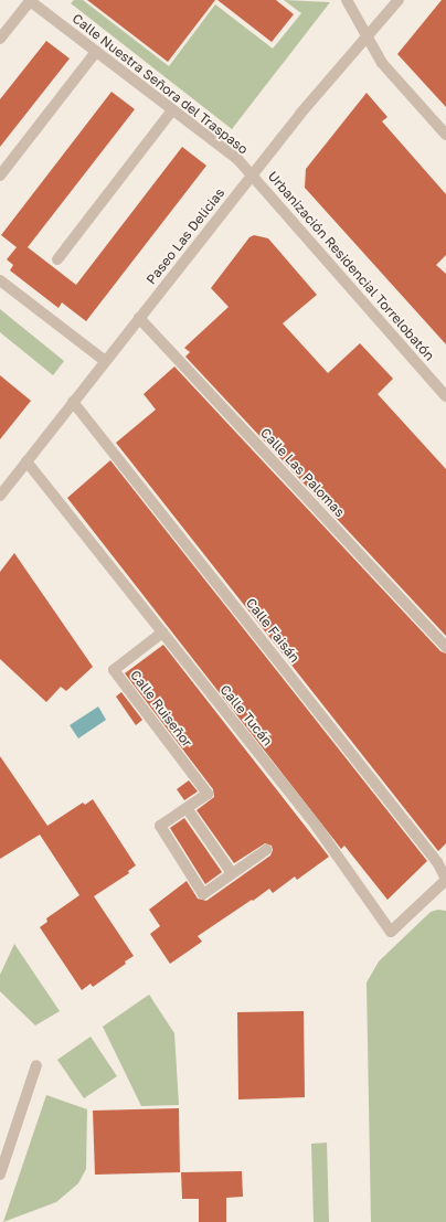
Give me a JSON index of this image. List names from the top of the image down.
{
  "streets": {
    "street": [
      "Calle Nuestra Señora del Traspaso",
      "Paseo Las Delicias",
      "Urbanización Residencial Torrelobatón",
      "Calle Las Palomas",
      "Calle Faisán",
      "Calle Ruiseñor",
      "Calle Tucán"
    ]
  },
  "crossings": [
    ["Calle Nuestra Señora del Traspaso", "Paseo Las Delicias"],
    ["Calle Nuestra Señora del Traspaso", "Urbanización Residencial Torrelobatón"],
    ["Paseo Las Delicias", "Urbanización Residencial Torrelobatón"],
    ["Paseo Las Delicias", "Calle Las Palomas"],
    ["Paseo Las Delicias", "Calle Faisán"],
    ["Paseo Las Delicias", "Calle Tucán"],
    ["Calle Faisán", "Calle Tucán"],
    ["Calle Ruiseñor", "Calle Tucán"]
  ]
}
